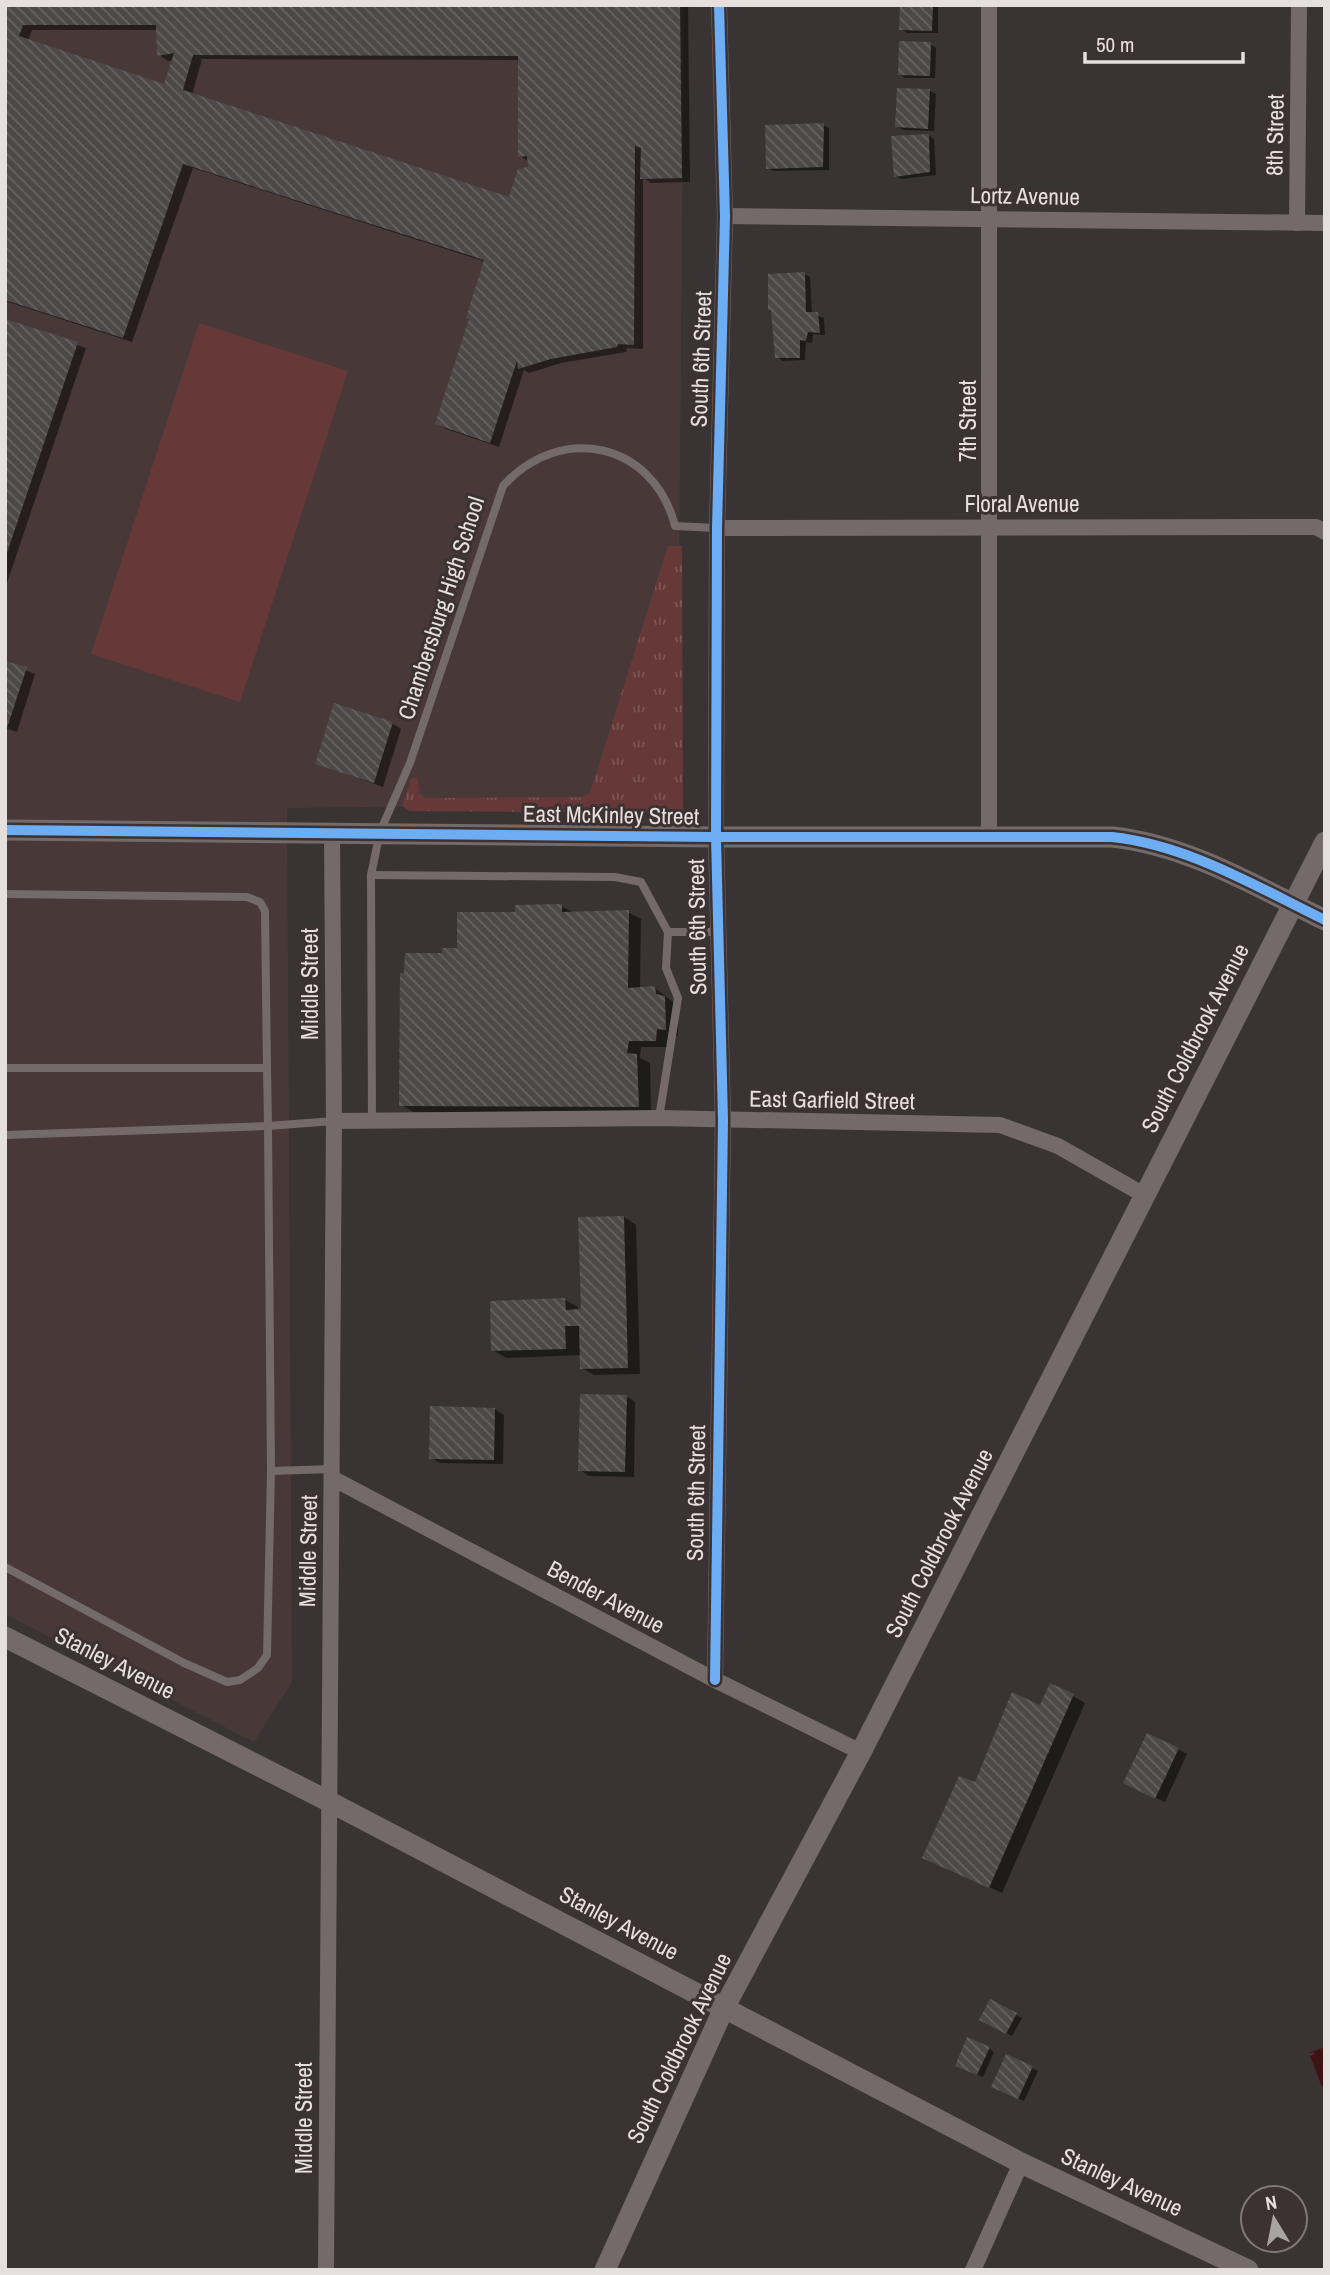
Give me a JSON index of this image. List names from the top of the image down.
{
  "streets": {
    "street": [
      "8th Street",
      "Lortz Avenue",
      "South 6th Street",
      "7th Street",
      "Floral Avenue",
      "East McKinley Street",
      "Middle Street",
      "South Coldbrook Avenue",
      "East Garfield Street",
      "Bender Avenue",
      "Stanley Avenue"
    ],
    "lane": ["Chambersburg High School"]
  },
  "crossings": [
    ["8th Street", "Lortz Avenue"],
    ["Lortz Avenue", "South 6th Street"],
    ["Lortz Avenue", "7th Street"],
    ["South 6th Street", "Floral Avenue"],
    ["South 6th Street", "Chambersburg High School"],
    ["South 6th Street", "East McKinley Street"],
    ["South 6th Street", "East Garfield Street"],
    ["South 6th Street", "Bender Avenue"],
    ["7th Street", "Floral Avenue"],
    ["7th Street", "East McKinley Street"],
    ["Floral Avenue", "Chambersburg High School"],
    ["Chambersburg High School", "East McKinley Street"],
    ["Chambersburg High School", "East Garfield Street"],
    ["East McKinley Street", "Middle Street"],
    ["East McKinley Street", "South Coldbrook Avenue"],
    ["Middle Street", "East Garfield Street"],
    ["Middle Street", "Bender Avenue"],
    ["Middle Street", "Stanley Avenue"],
    ["South Coldbrook Avenue", "East Garfield Street"],
    ["South Coldbrook Avenue", "Bender Avenue"],
    ["South Coldbrook Avenue", "Stanley Avenue"]
  ],
  "scale_bar": "50 m",
  "north": "top"
}
